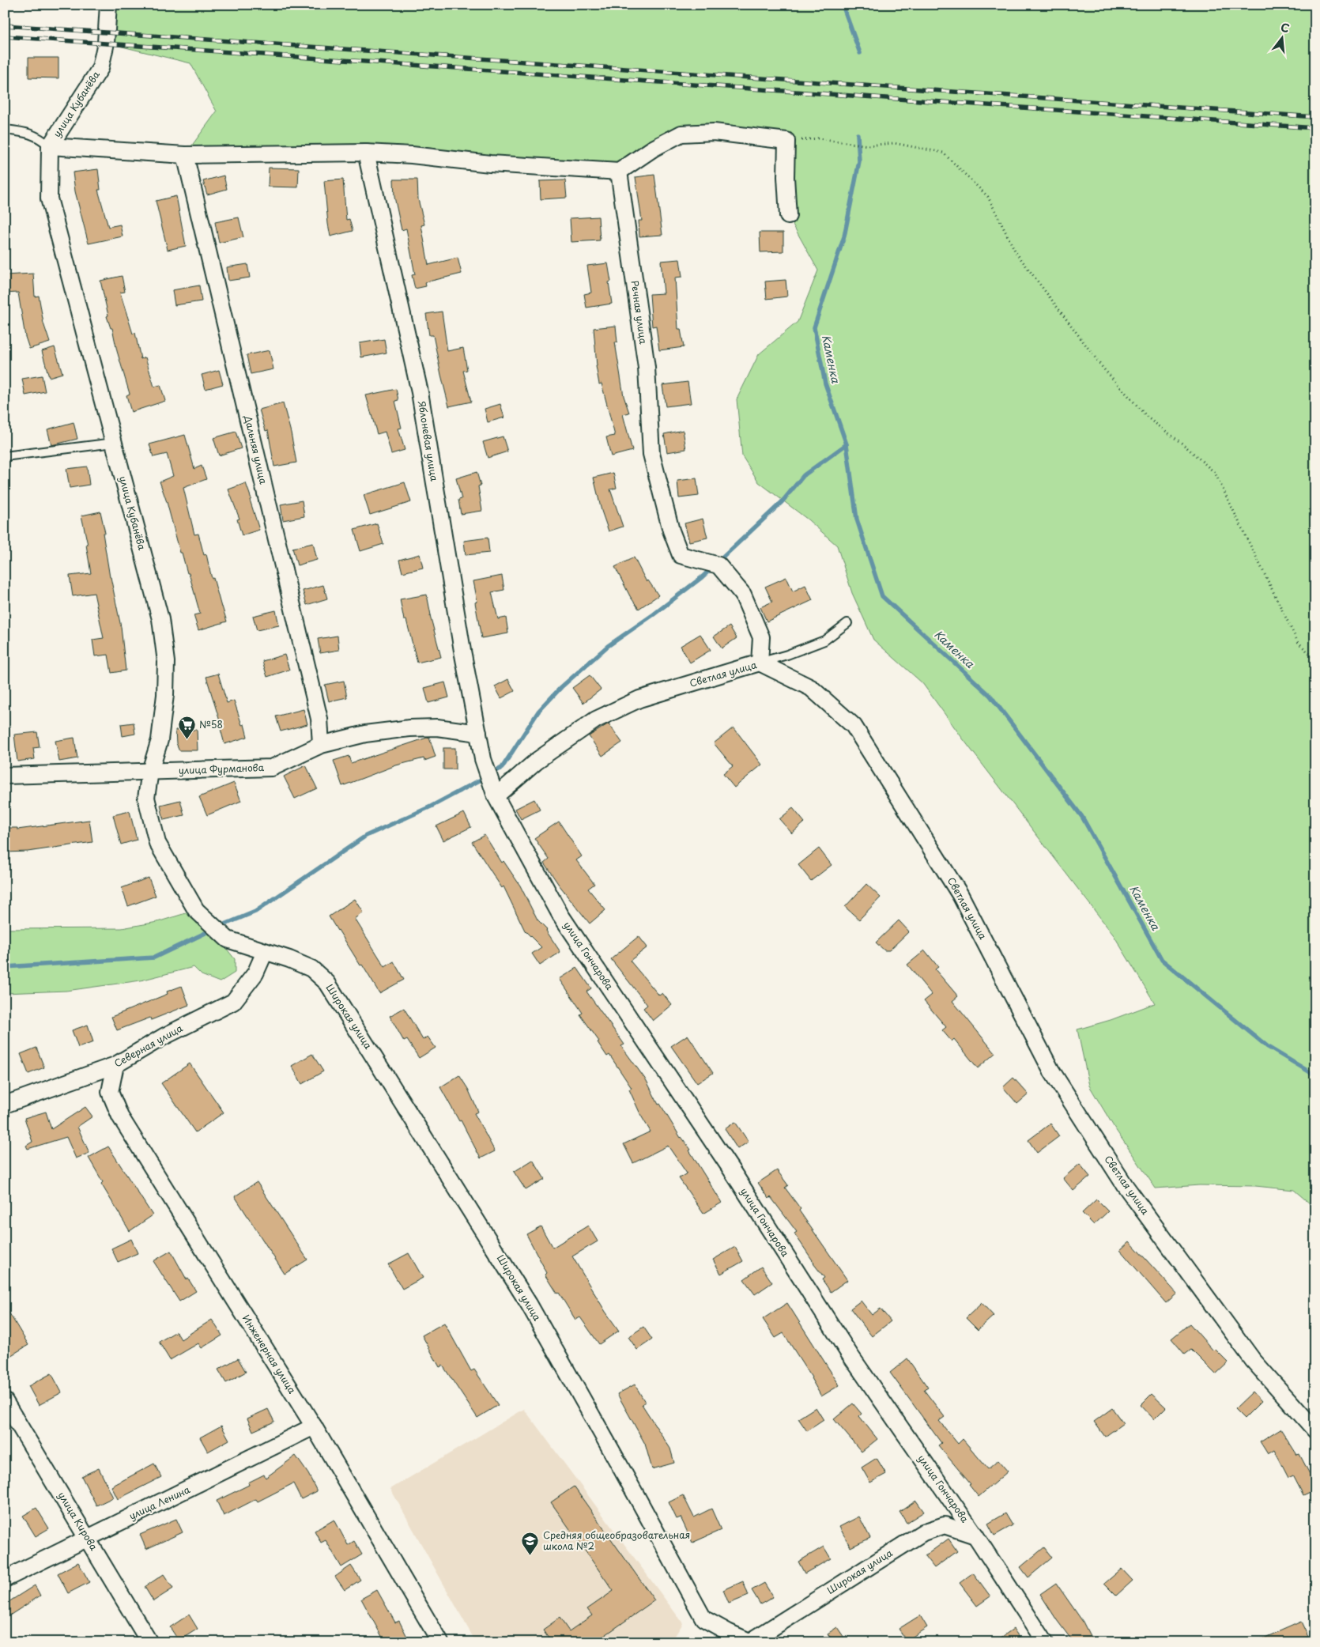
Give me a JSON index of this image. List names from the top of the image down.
{
  "streets": {
    "street": [
      "улица Кубанёва",
      "Речная улица",
      "Яблоневая улица",
      "Дальняя улица",
      "Светлая улица",
      "улица Фурманова",
      "улица Гончарова",
      "Широкая улица",
      "Северная улица",
      "Инженерная улица",
      "улица Ленина",
      "улица Кирова"
    ]
  },
  "crossings": [
    ["улица Кубанёва", "улица Фурманова"],
    ["улица Кубанёва", "Широкая улица"],
    ["улица Кубанёва", "Северная улица"],
    ["Речная улица", "Светлая улица"],
    ["Яблоневая улица", "улица Фурманова"],
    ["Яблоневая улица", "улица Гончарова"],
    ["Дальняя улица", "улица Фурманова"],
    ["Светлая улица", "улица Гончарова"],
    ["улица Гончарова", "Широкая улица"],
    ["Широкая улица", "Северная улица"],
    ["Северная улица", "Инженерная улица"],
    ["Инженерная улица", "улица Ленина"],
    ["улица Ленина", "улица Кирова"]
  ],
  "water": ["Каменка"],
  "places": {
    "supermarket": ["№58"],
    "school or university": ["Средняя общеобразовательная школа №2"]
  },
  "north": "top"
}
